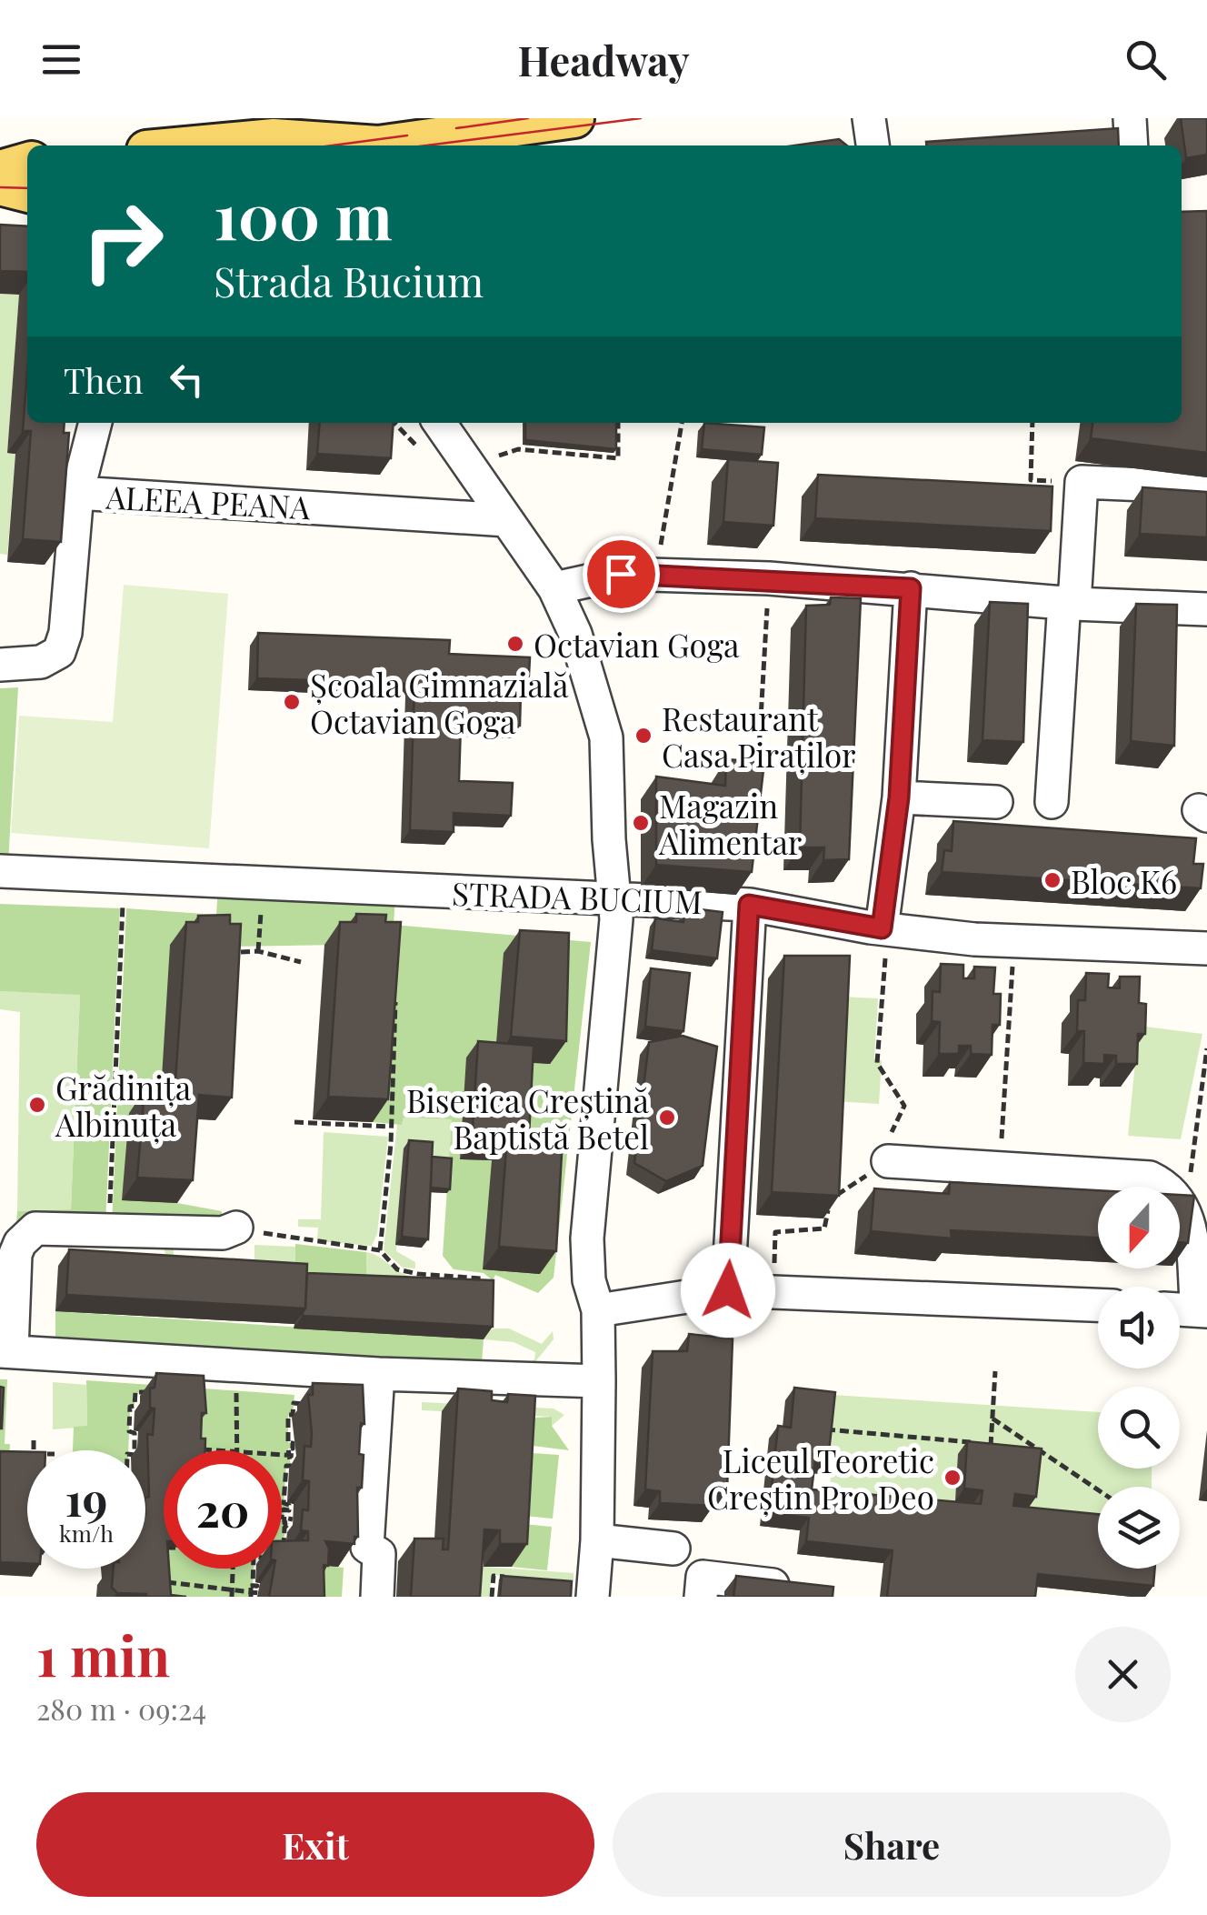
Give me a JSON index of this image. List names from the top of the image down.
{
  "streets": {
    "street": ["ALEEA PEANA", "STRADA BUCIUM"]
  },
  "places": [
    "Octavian Goga",
    "Școala Gimnazială Octavian Goga",
    "Restaurant Casa Piraților",
    "Magazin Alimentar",
    "Bloc K6",
    "Grădinița Albinuța",
    "Biserica Creștină Baptistă Betel",
    "Liceul Teoretic Creștin Pro Deo"
  ],
  "north": "bottom",
  "page": {
    "header": "Headway",
    "turn": ["100 m", "Strada Bucium"],
    "then": "Then",
    "speed": "19 km/h",
    "limit": "20",
    "heading": ["1 min", "280 m · 09:24"],
    "buttons": ["Exit", "Share"]
  }
}
